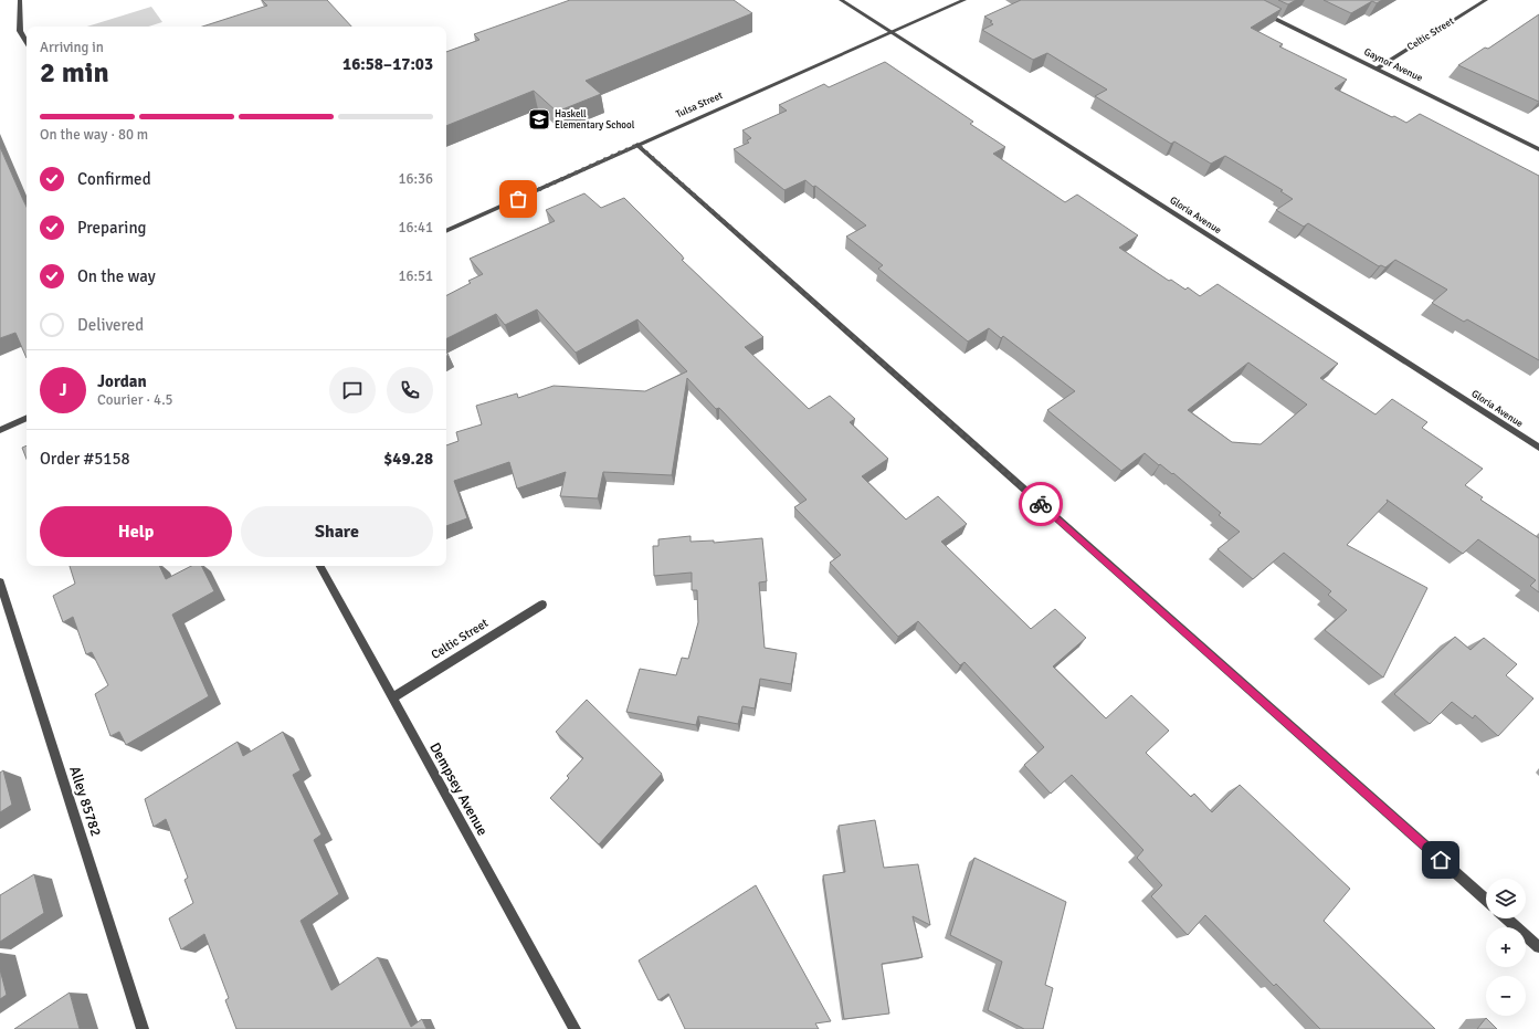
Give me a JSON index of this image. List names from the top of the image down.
{
  "streets": {
    "street": [
      "Celtic Street",
      "Gaynor Avenue",
      "Tulsa Street",
      "Gloria Avenue",
      "Dempsey Avenue",
      "Alley 85782"
    ]
  },
  "crossings": [
    ["Celtic Street", "Gaynor Avenue"],
    ["Celtic Street", "Dempsey Avenue"],
    ["Tulsa Street", "Gloria Avenue"]
  ],
  "places": {
    "school or university": ["Haskell Elementary School"]
  },
  "page": {
    "heading": ["2 min", "Arriving in", "16:58–17:03"],
    "panel": [
      "Jordan",
      "Courier · 4.5",
      "Order #5158",
      "$49.28"
    ],
    "bar": "On the way · 80 m",
    "list": [
      ["Confirmed", "16:36"],
      ["Preparing", "16:41"],
      ["On the way", "16:51"],
      "Delivered"
    ],
    "round": "J",
    "buttons": ["Help", "Share"],
    "map_buttons": ["+", "−"]
  }
}
